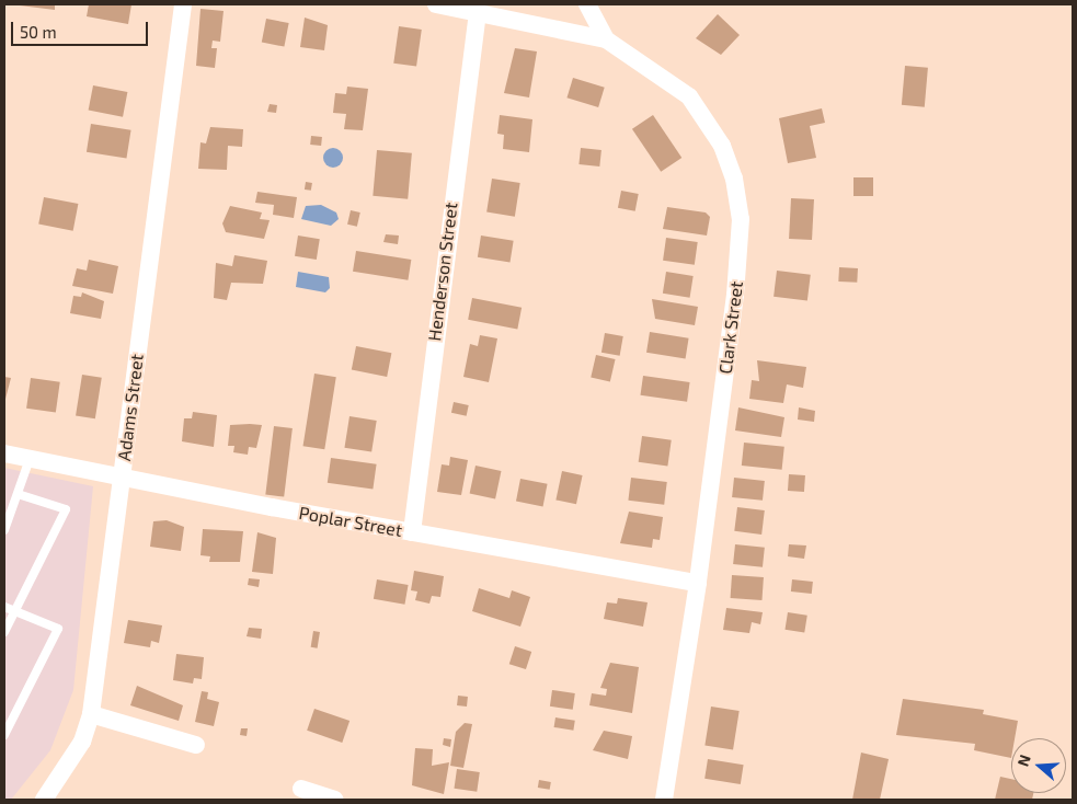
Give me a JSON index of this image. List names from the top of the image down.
{
  "streets": {
    "street": [
      "Henderson Street",
      "Clark Street",
      "Adams Street",
      "Poplar Street"
    ]
  },
  "crossings": [
    ["Henderson Street", "Clark Street"],
    ["Henderson Street", "Poplar Street"],
    ["Clark Street", "Poplar Street"],
    ["Adams Street", "Poplar Street"]
  ],
  "scale_bar": "50 m",
  "north": "left"
}
